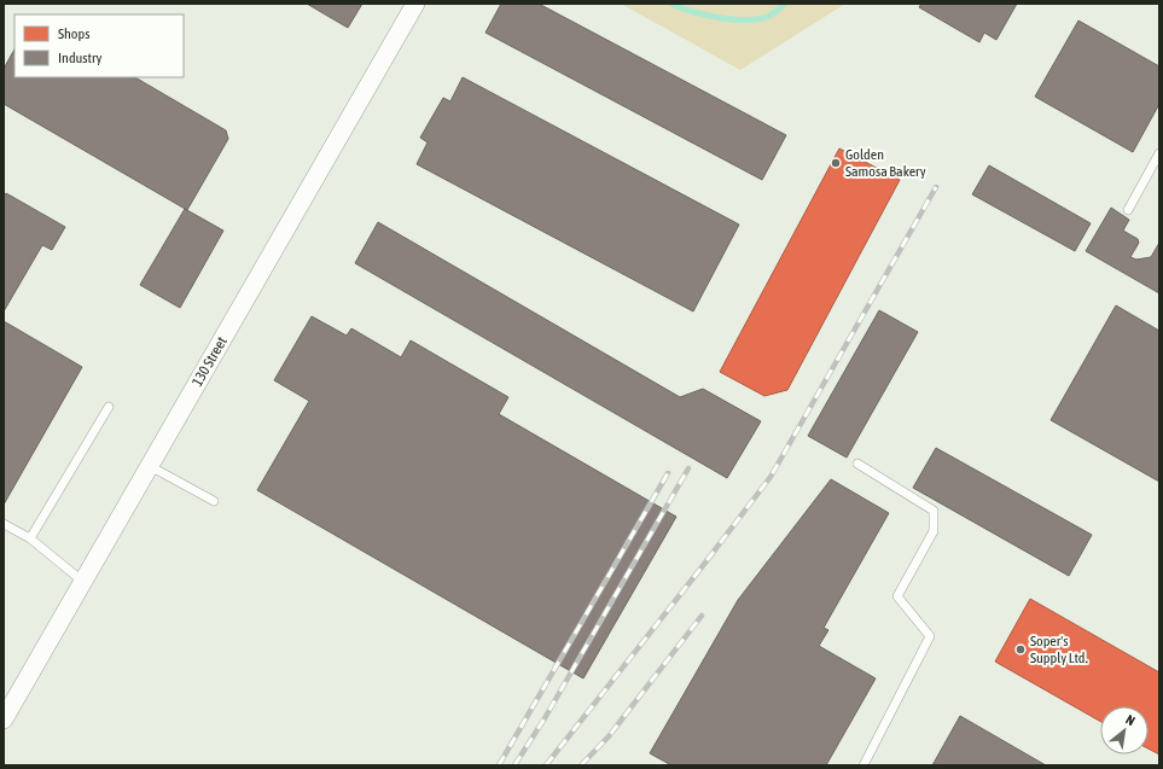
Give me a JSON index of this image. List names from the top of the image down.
{
  "streets": {
    "street": ["130 Street"]
  },
  "places": ["Golden Samosa Bakery", "Soper's Supply Ltd."],
  "legend": ["Shops", "Industry"],
  "north": "top right"
}
